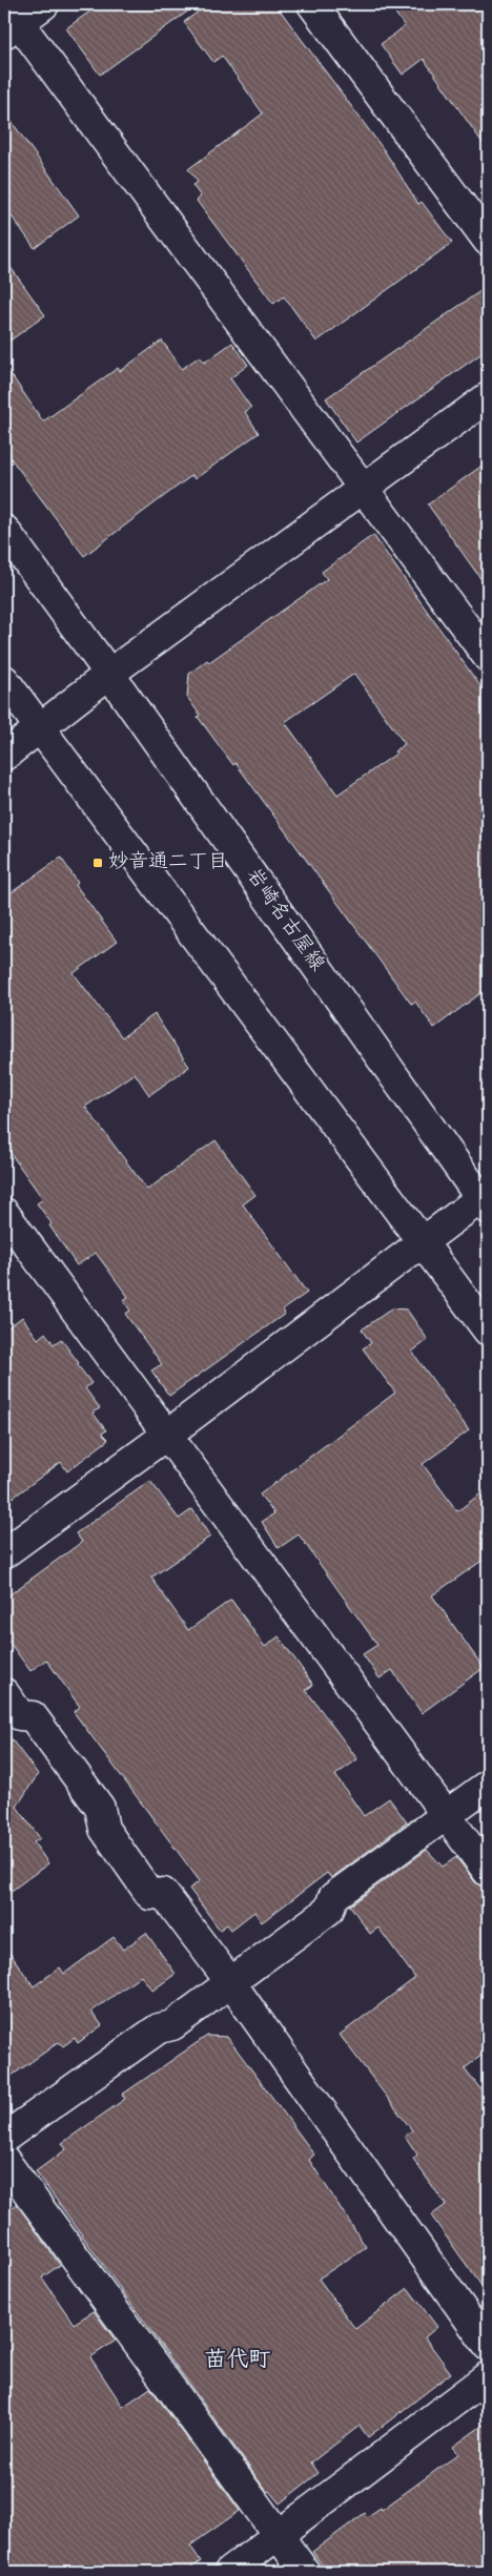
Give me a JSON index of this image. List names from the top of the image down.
{
  "streets": {
    "street": ["岩崎名古屋線"]
  },
  "districts": ["苗代町"],
  "places": {
    "transit": ["妙音通二丁目"]
  }
}
